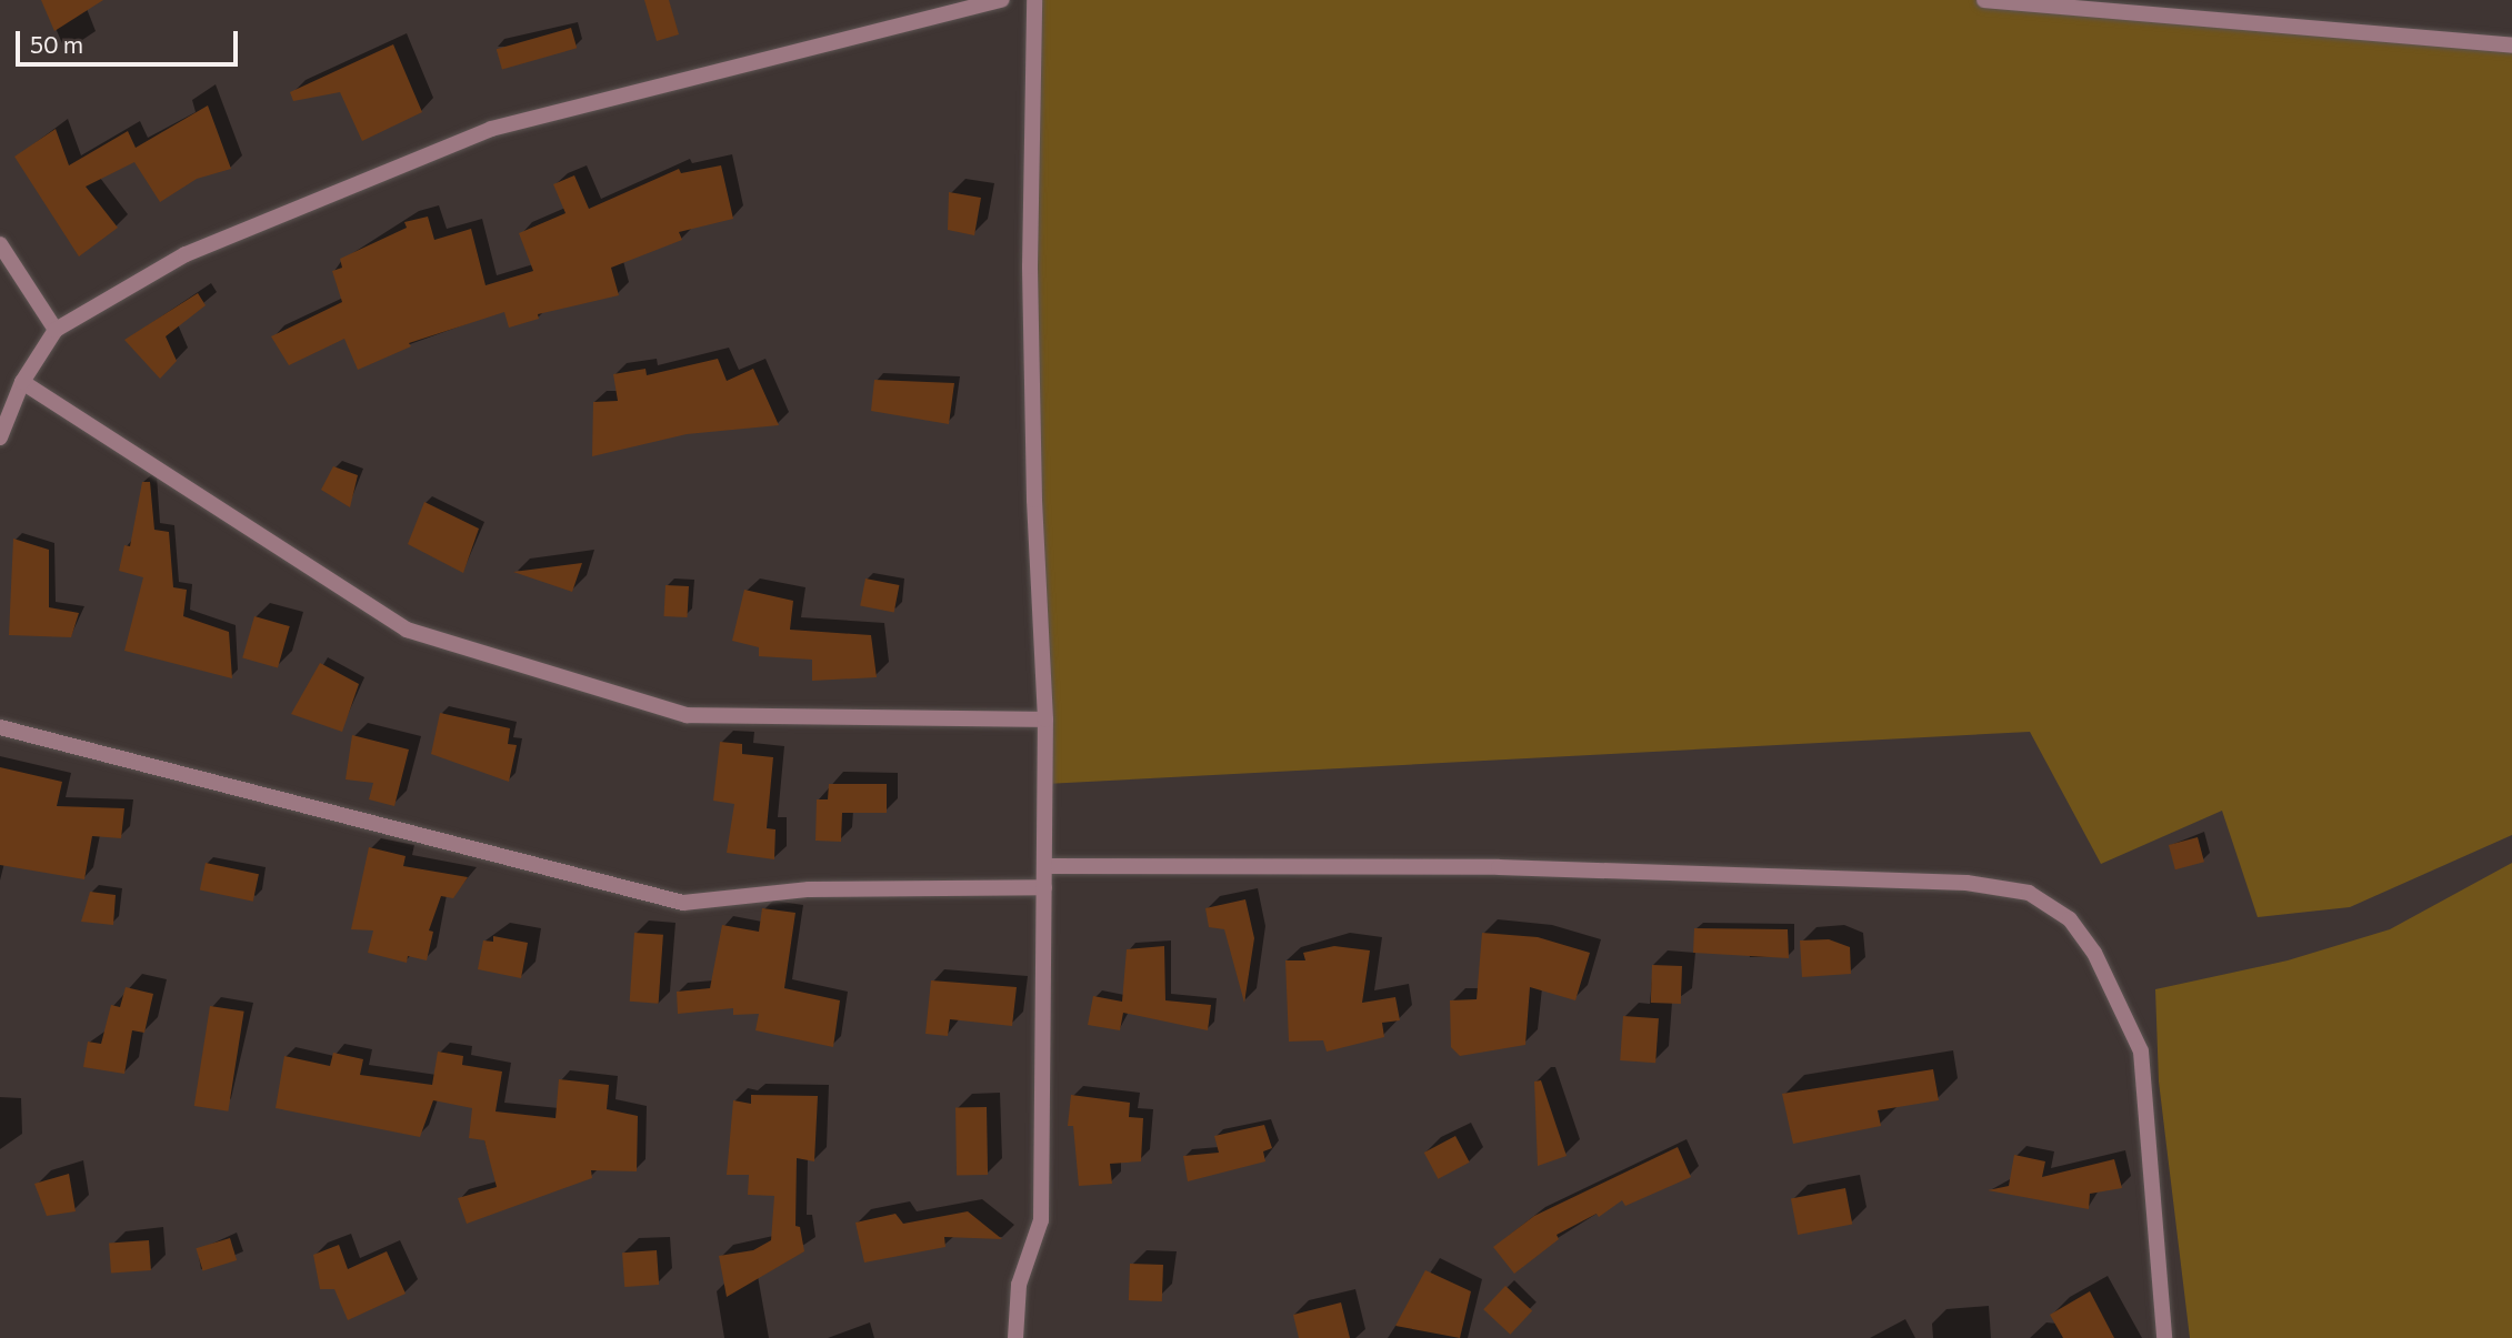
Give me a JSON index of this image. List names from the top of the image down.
{
  "scale_bar": "50 m"
}
